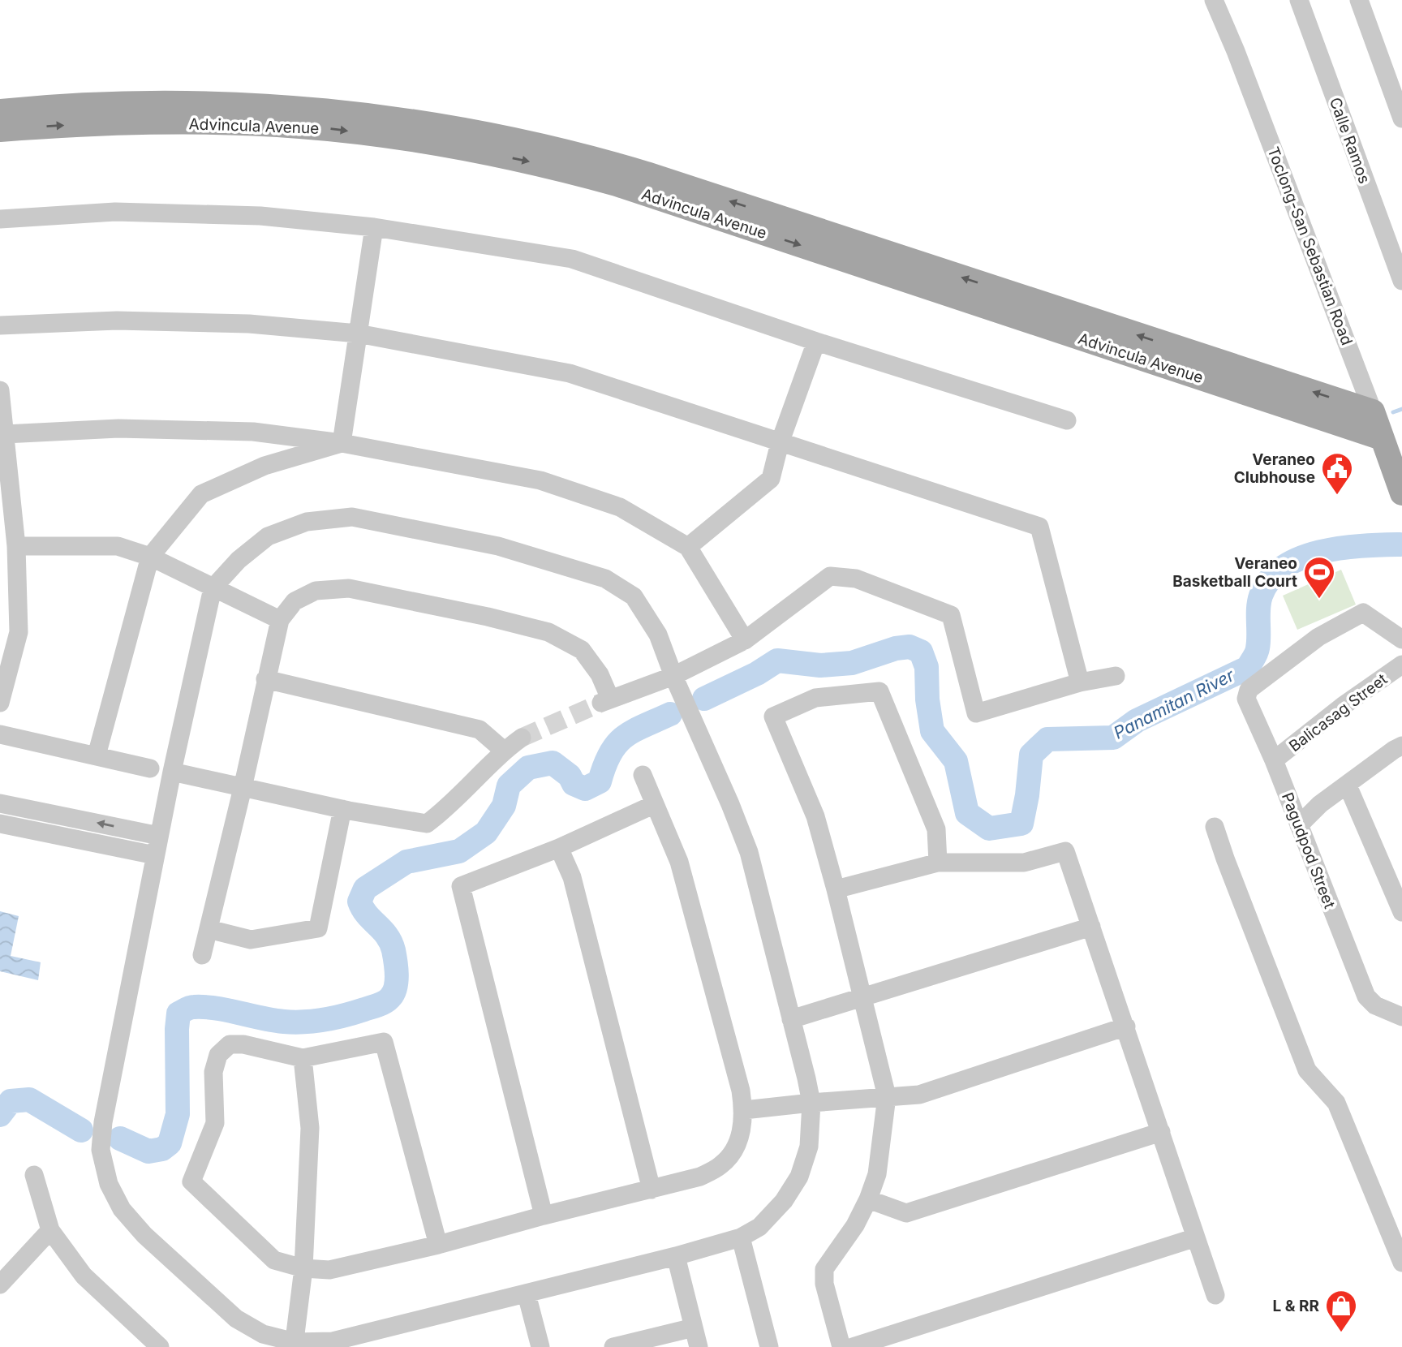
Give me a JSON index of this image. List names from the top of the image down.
{
  "streets": {
    "main road": ["Advincula Avenue", "Toclong-San Sebastian Road"],
    "street": ["Calle Ramos", "Balicasag Street", "Pagudpod Street"]
  },
  "crossings": [
    ["Advincula Avenue", "Toclong-San Sebastian Road"],
    ["Balicasag Street", "Pagudpod Street"]
  ],
  "water": ["Panamitan River"],
  "places": {
    "public building": ["Veraneo Clubhouse"],
    "sports": ["Veraneo Basketball Court"],
    "shop": ["L & RR"]
  }
}
